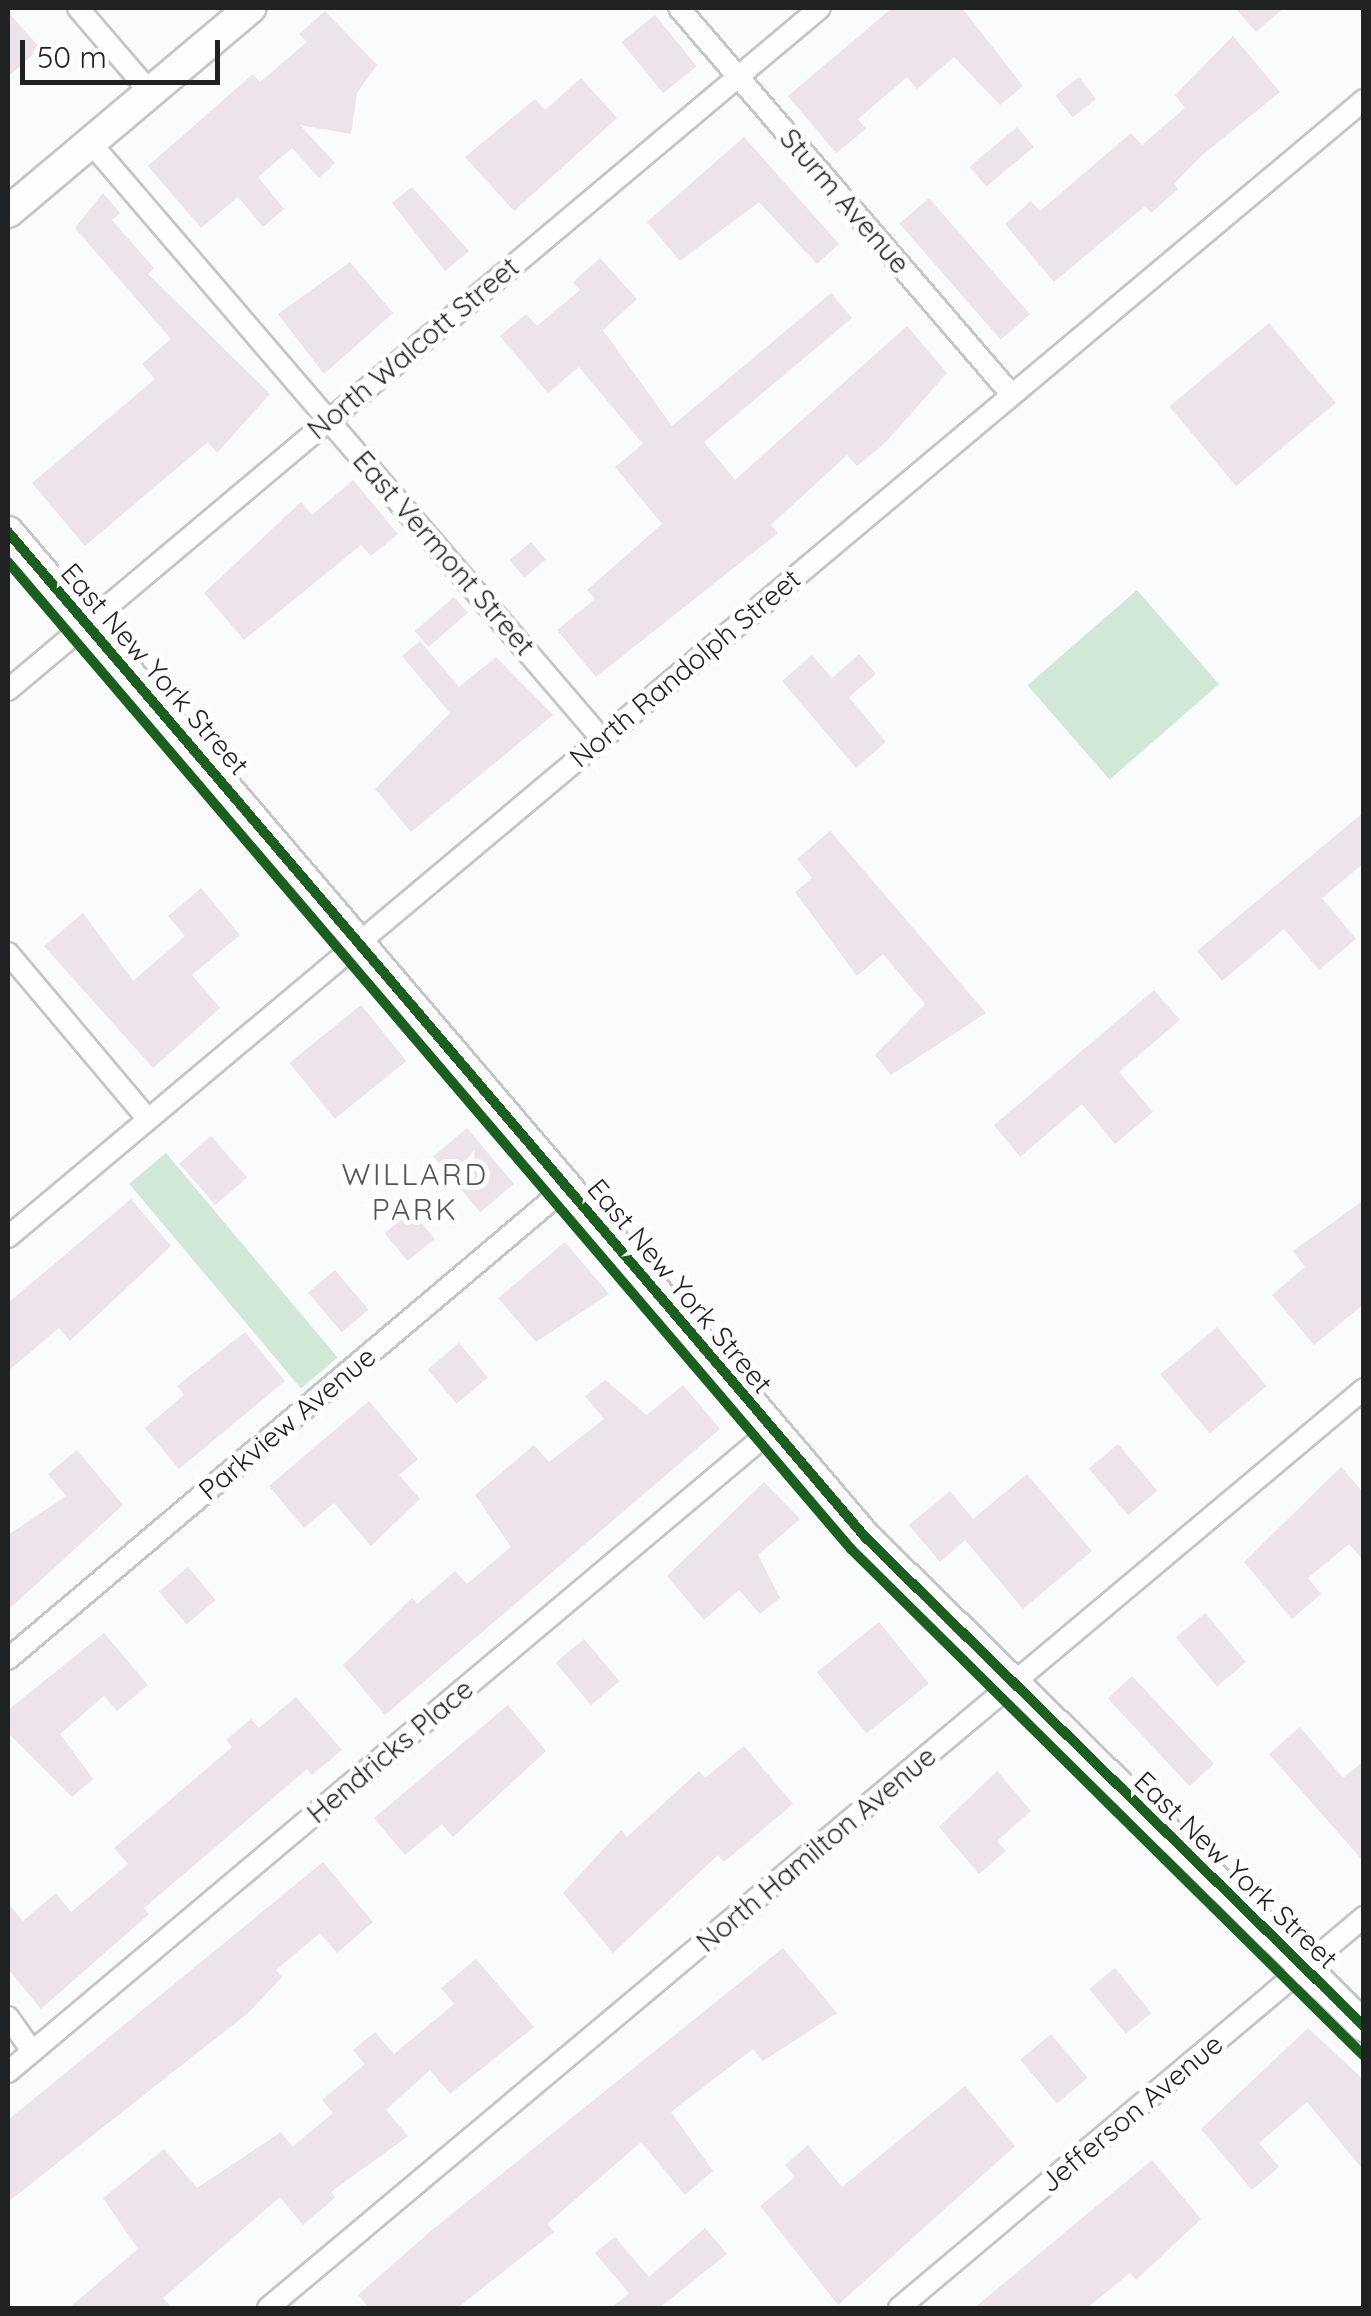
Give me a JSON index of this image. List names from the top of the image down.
{
  "streets": {
    "main road": ["East New York Street"],
    "street": [
      "Sturm Avenue",
      "North Walcott Street",
      "East Vermont Street",
      "North Randolph Street",
      "Parkview Avenue",
      "Hendricks Place",
      "North Hamilton Avenue",
      "Jefferson Avenue"
    ]
  },
  "crossings": [
    ["Sturm Avenue", "North Walcott Street"],
    ["Sturm Avenue", "North Randolph Street"],
    ["North Walcott Street", "East Vermont Street"],
    ["North Walcott Street", "East New York Street"],
    ["East Vermont Street", "North Randolph Street"],
    ["North Randolph Street", "East New York Street"],
    ["East New York Street", "Parkview Avenue"],
    ["East New York Street", "Hendricks Place"],
    ["East New York Street", "North Hamilton Avenue"],
    ["East New York Street", "Jefferson Avenue"]
  ],
  "districts": ["WILLARD PARK"],
  "scale_bar": "50 m"
}
